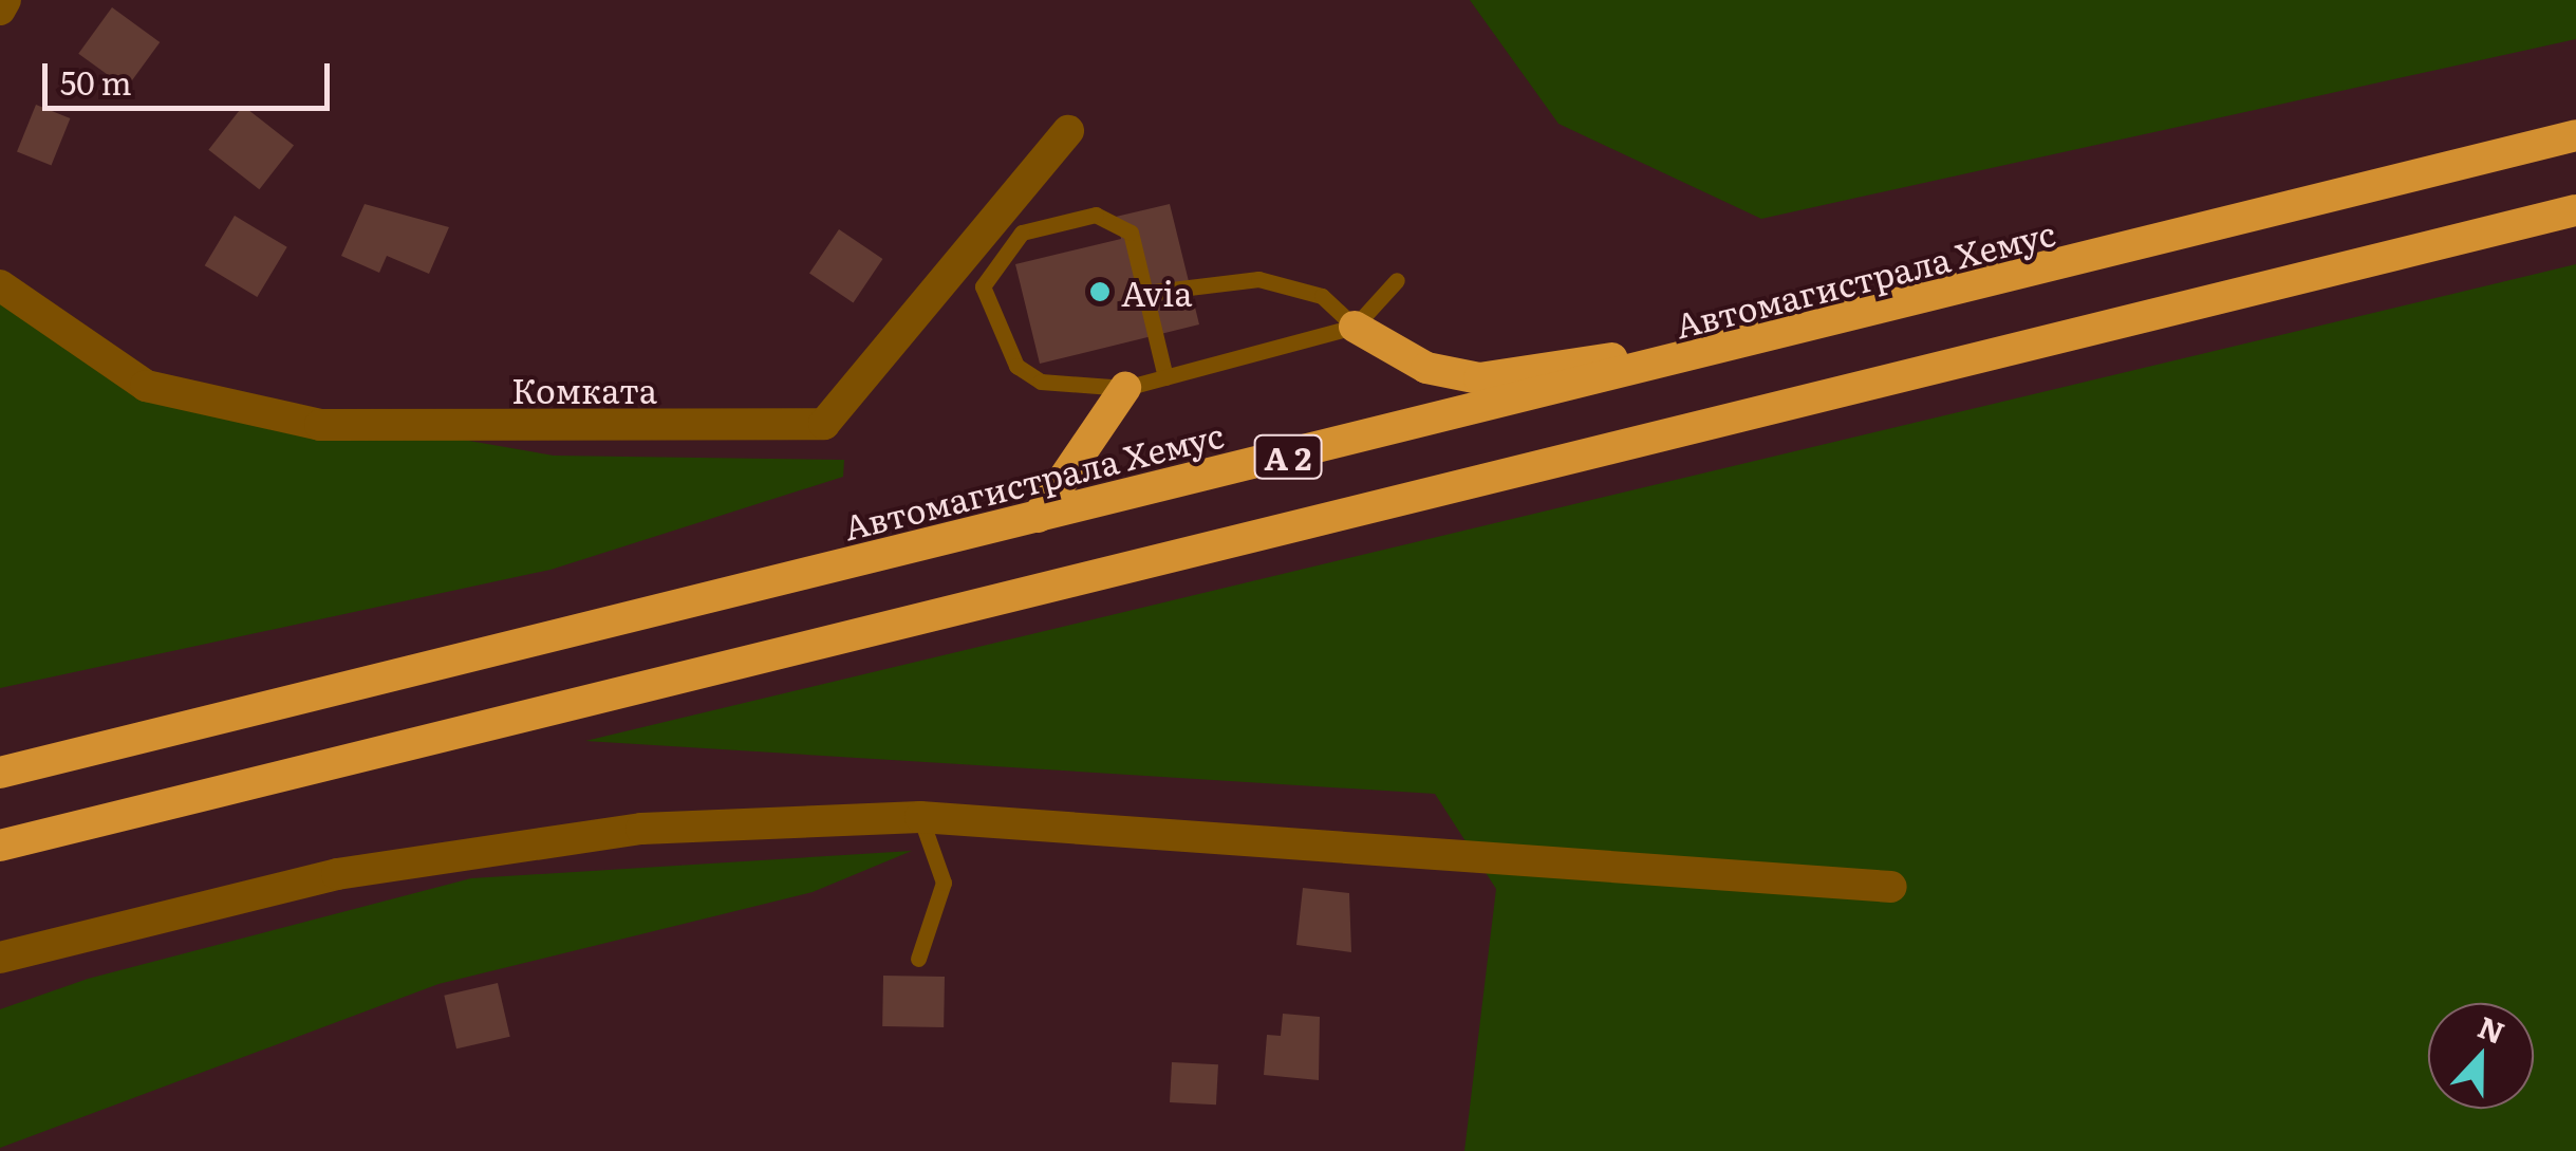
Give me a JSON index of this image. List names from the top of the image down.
{
  "streets": {
    "highway": ["Автомагистрала Хемус", "A 2"],
    "street": ["Комката"]
  },
  "places": ["Avia"],
  "scale_bar": "50 m",
  "north": "top"
}
